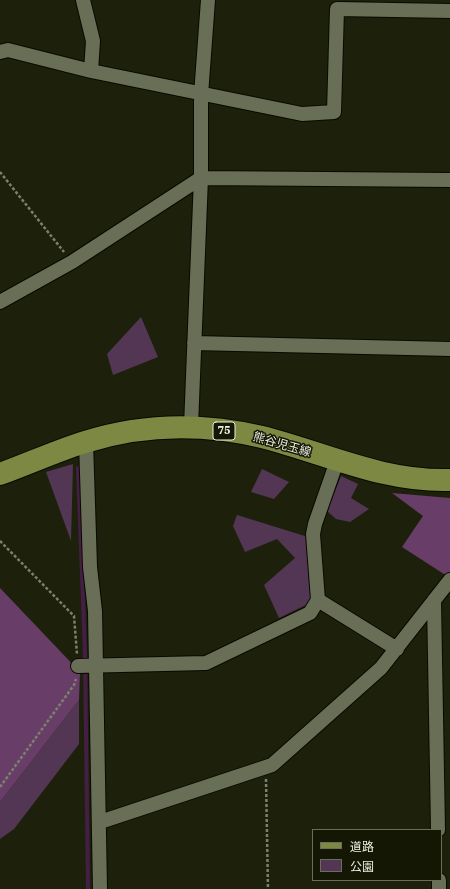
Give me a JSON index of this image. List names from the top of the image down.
{
  "streets": {
    "main road": ["75", "熊谷児玉線"]
  },
  "legend": ["道路", "公園"]
}
